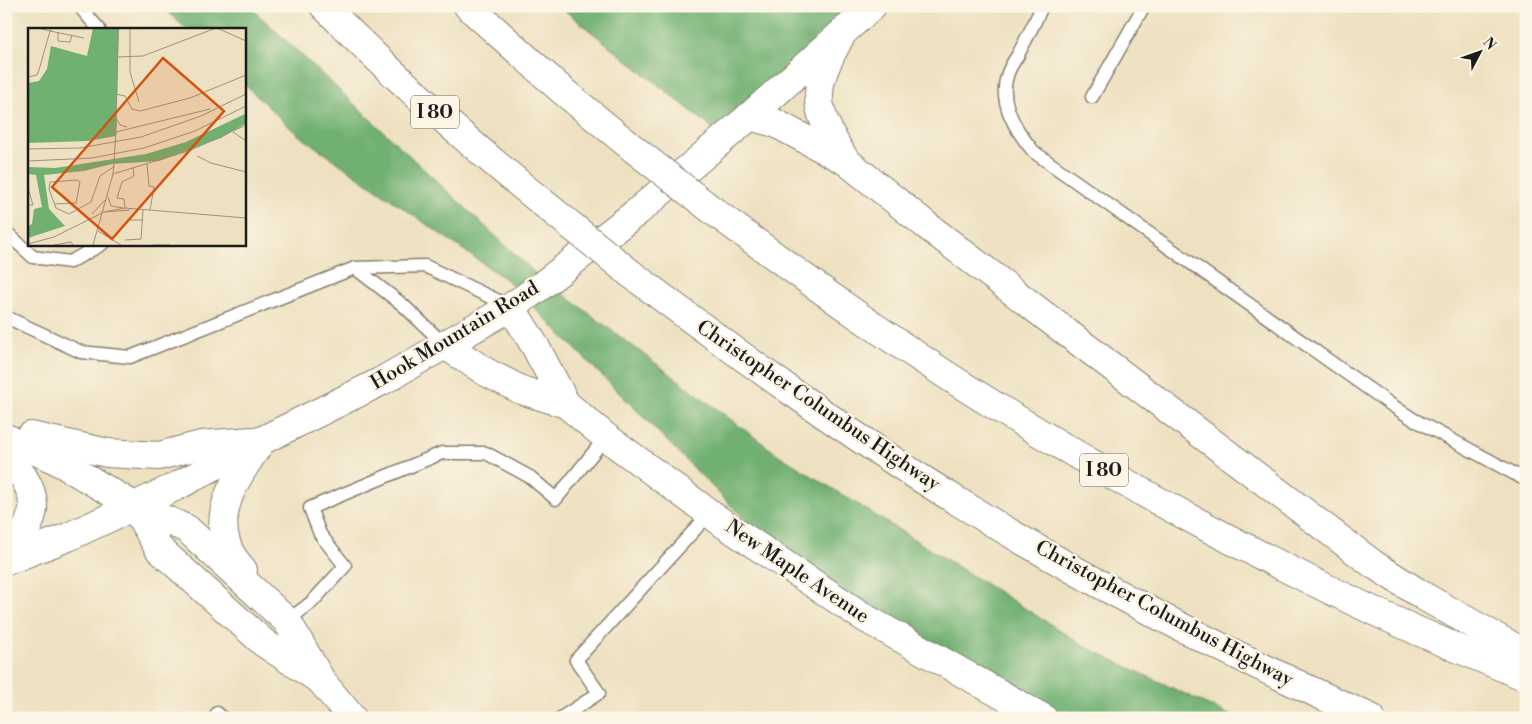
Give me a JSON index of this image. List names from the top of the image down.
{
  "streets": {
    "main road": [
      "I 80",
      "Hook Mountain Road",
      "Christopher Columbus Highway",
      "New Maple Avenue"
    ]
  },
  "crossings": [
    ["Hook Mountain Road", "New Maple Avenue"]
  ],
  "north": "top right"
}
